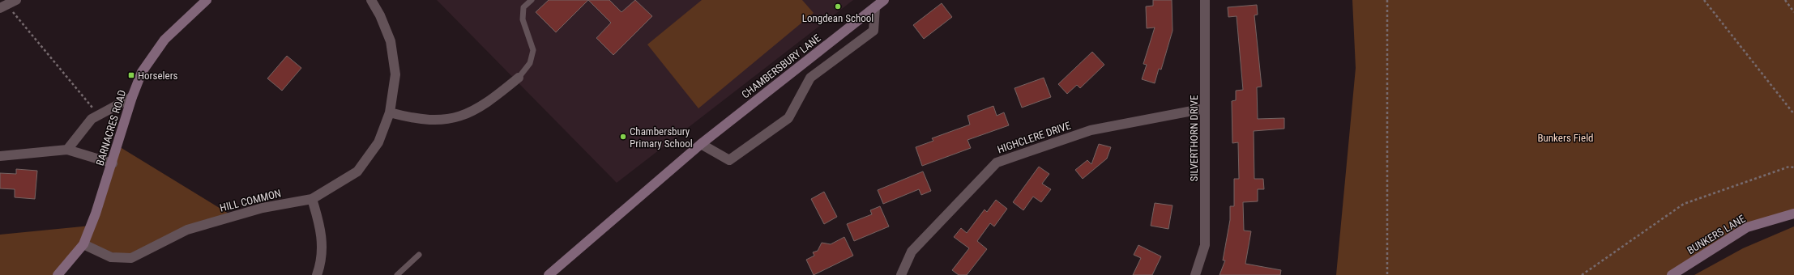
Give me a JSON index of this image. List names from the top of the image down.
{
  "streets": {
    "street": [
      "CHAMBERSBURY LANE",
      "BARNACRES ROAD",
      "HIGHCLERE DRIVE",
      "SILVERTHORN DRIVE",
      "HILL COMMON",
      "BUNKERS LANE"
    ]
  },
  "crossings": [
    ["BARNACRES ROAD", "HILL COMMON"],
    ["HIGHCLERE DRIVE", "SILVERTHORN DRIVE"]
  ],
  "parks": ["Bunkers Field"],
  "places": {
    "other": ["Longdean School", "Chambersbury Primary School"],
    "transit": ["Horselers"]
  }
}
